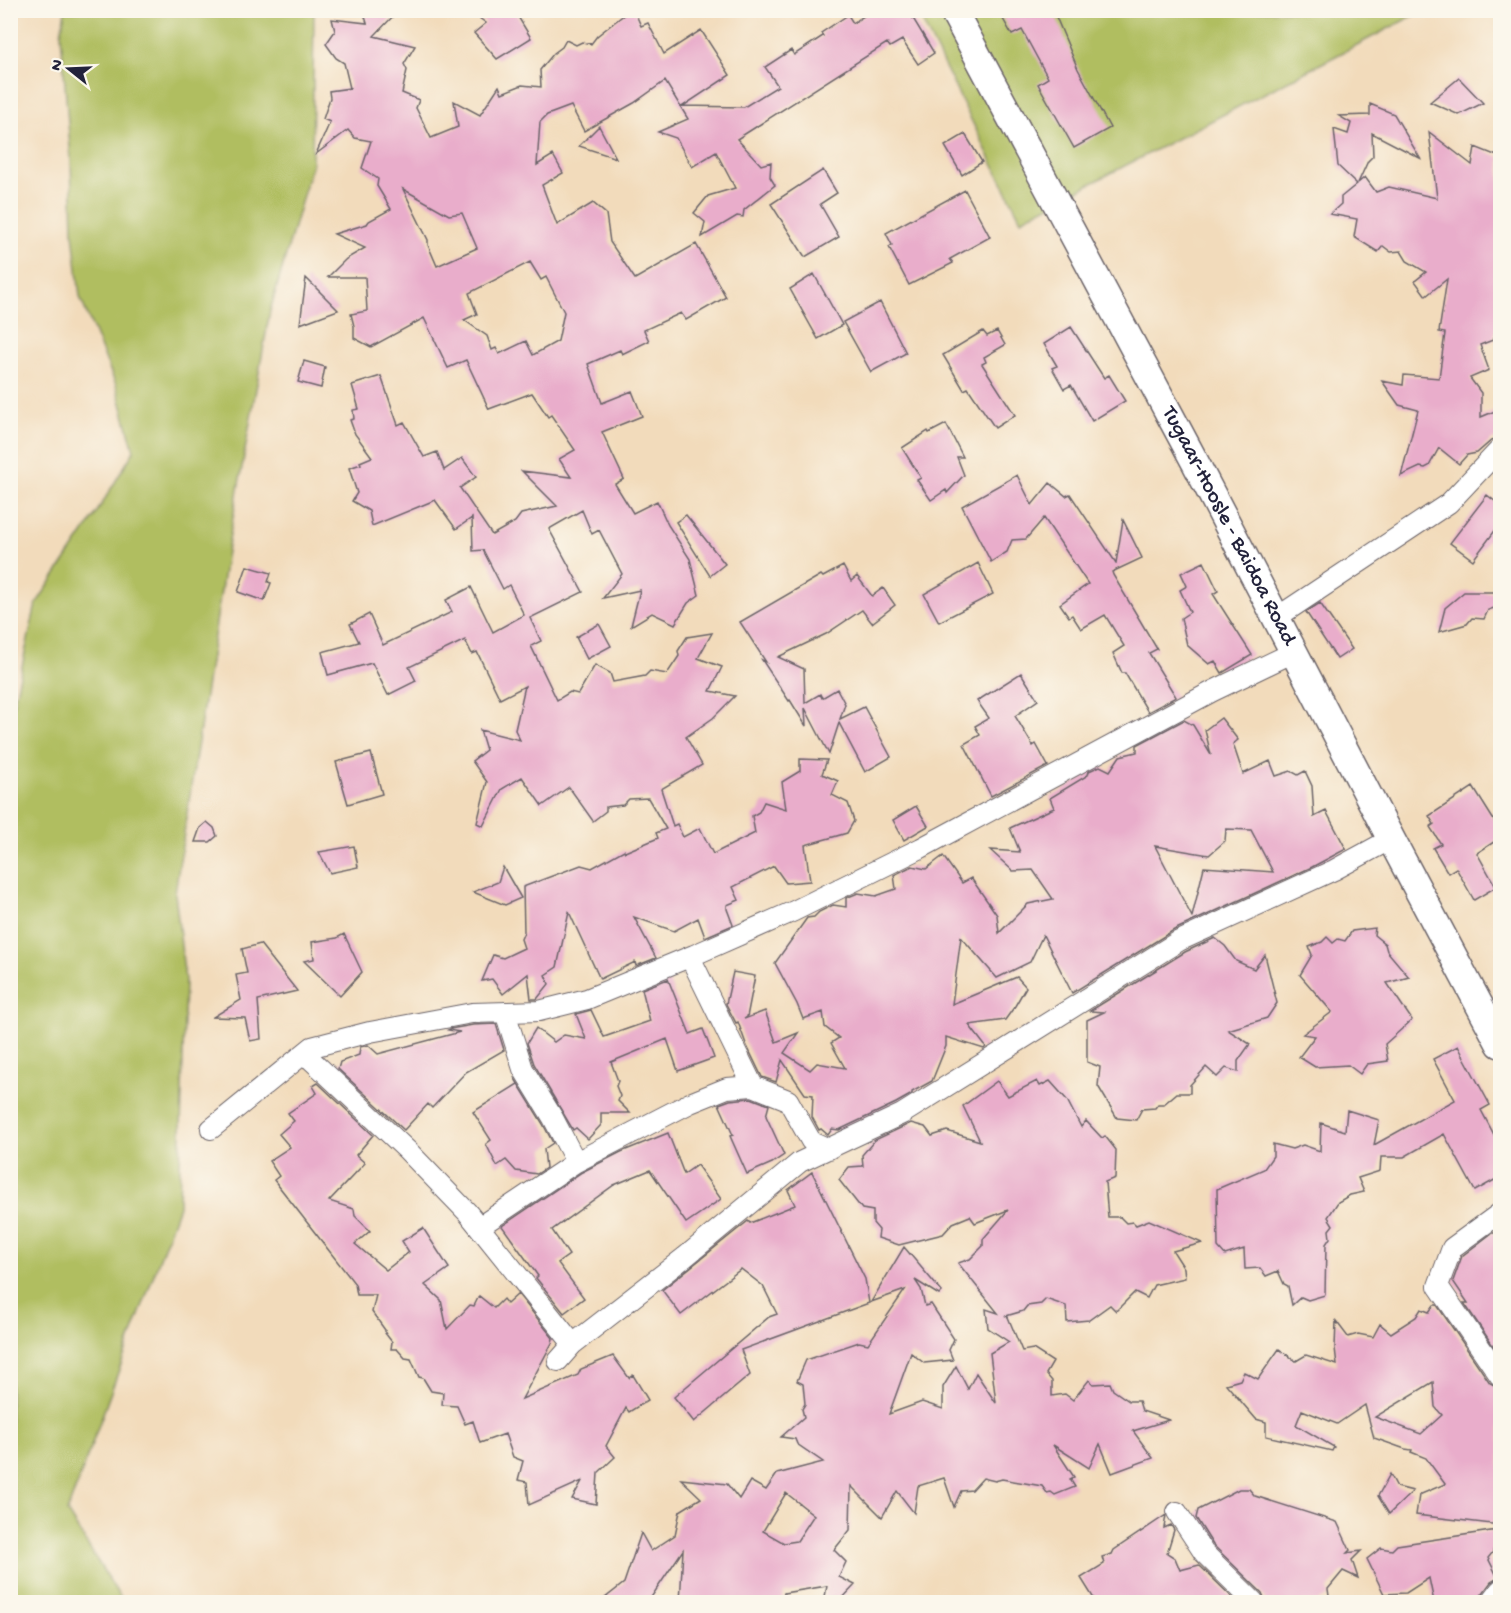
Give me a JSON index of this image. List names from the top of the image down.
{
  "streets": {
    "main road": ["Tugaar-Hoosle - Baidoa Road"]
  },
  "north": "left"
}
